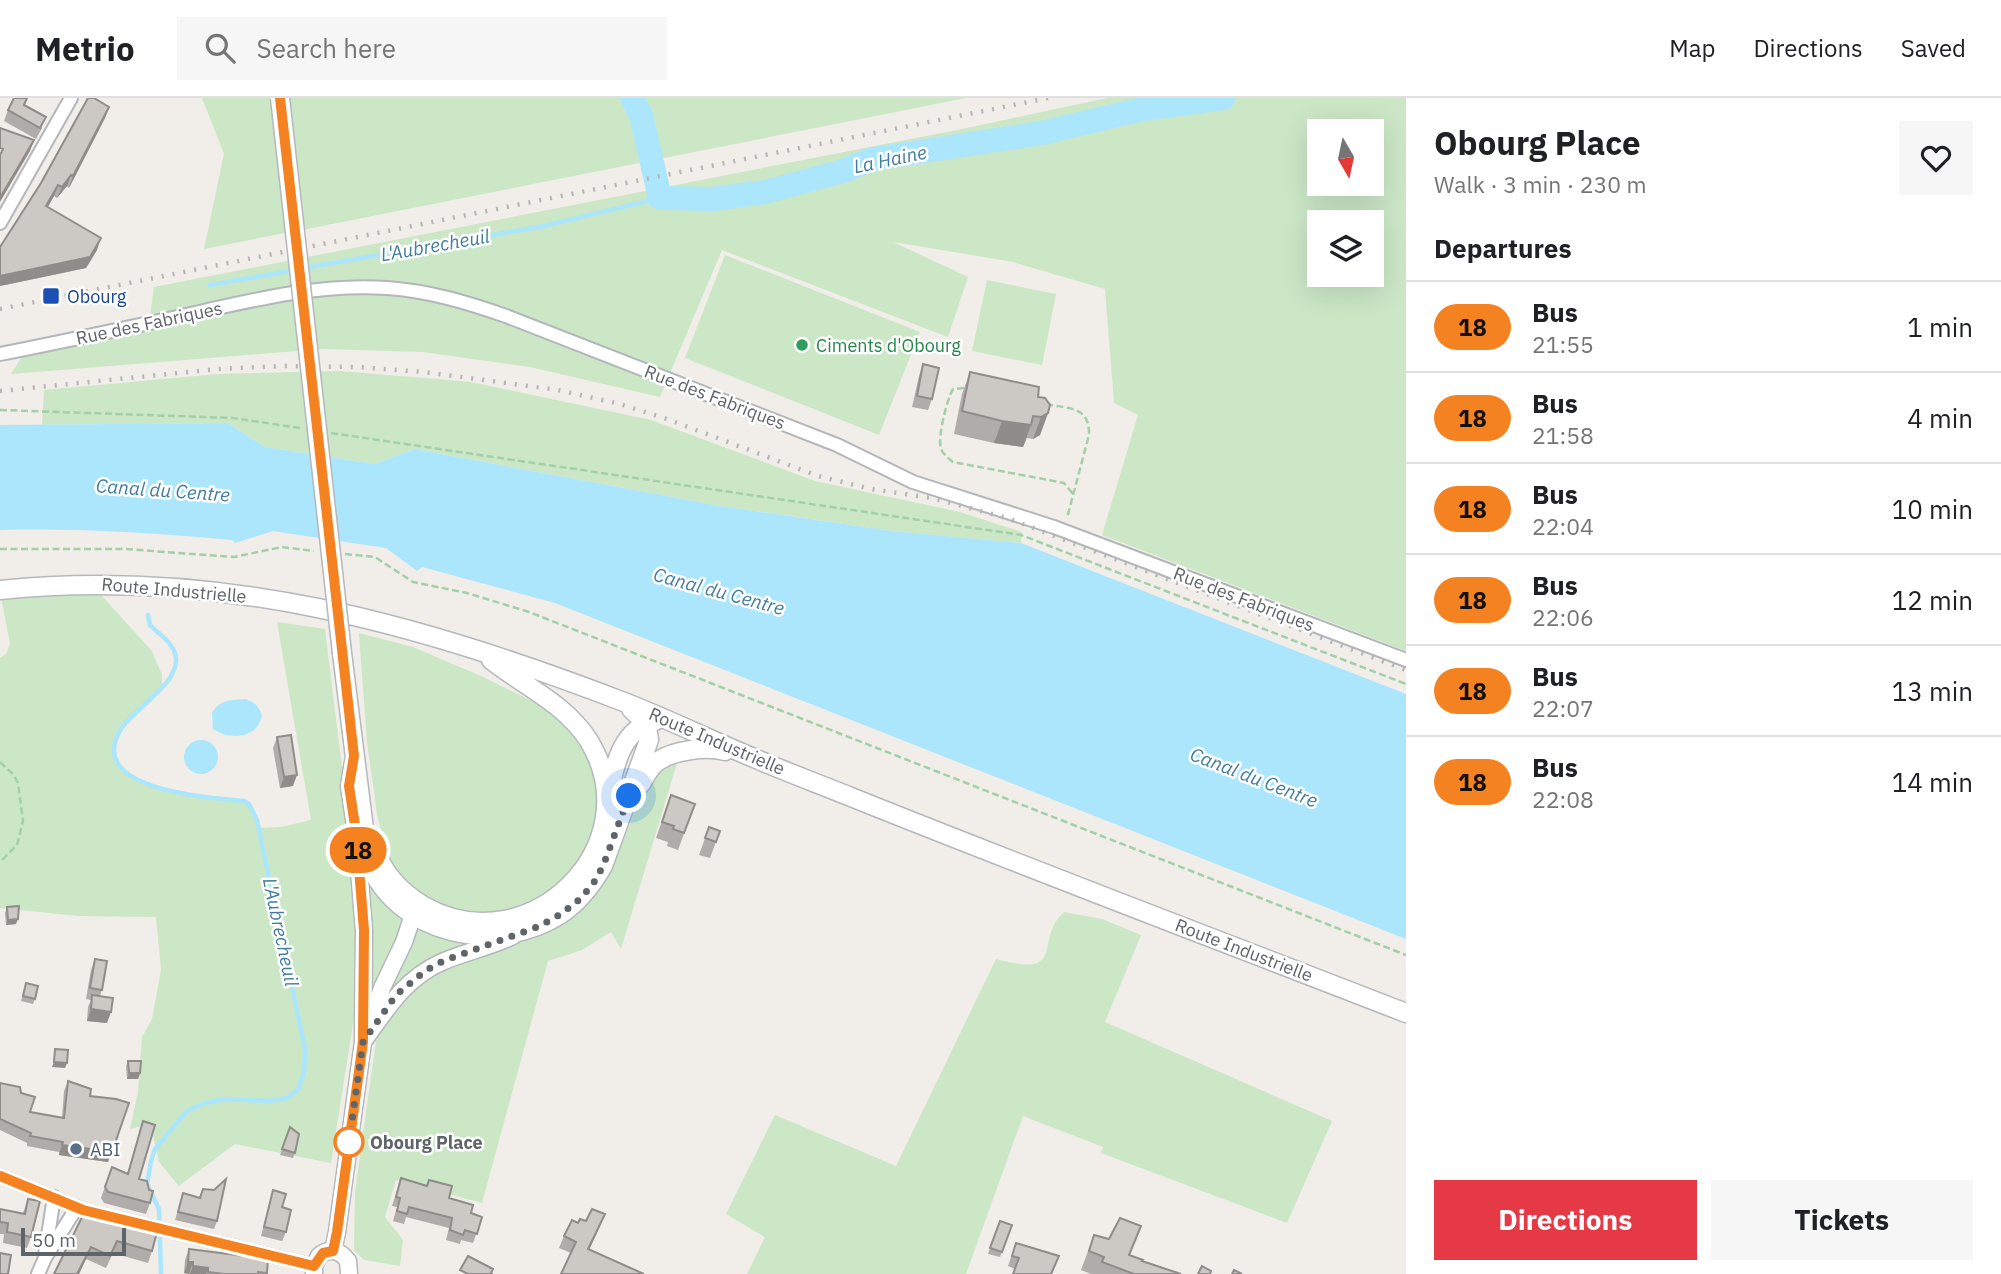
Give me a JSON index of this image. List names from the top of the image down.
{
  "streets": {
    "main road": ["Route Industrielle"],
    "street": ["Rue des Fabriques"]
  },
  "water": ["La Haine", "L'Aubrecheuil", "Canal du Centre"],
  "places": {
    "transit": ["Obourg"],
    "other": ["Ciments d'Obourg", "Obourg Place", "ABI"]
  },
  "lines": ["bus line 18"],
  "scale_bar": "50 m",
  "north": "bottom",
  "page": {
    "header": "Metrio",
    "search": "Search here",
    "nav": ["Map", "Directions", "Saved"],
    "on_map": "18",
    "heading": [
      ["Obourg Place", "Walk · 3 min · 230 m"],
      "Departures"
    ],
    "list": [
      {
        "mark": "18",
        "name": "Bus",
        "note": "21:55",
        "value": "1 min"
      },
      {
        "mark": "18",
        "name": "Bus",
        "note": "21:58",
        "value": "4 min"
      },
      {
        "mark": "18",
        "name": "Bus",
        "note": "22:04",
        "value": "10 min"
      },
      {
        "mark": "18",
        "name": "Bus",
        "note": "22:06",
        "value": "12 min"
      },
      {
        "mark": "18",
        "name": "Bus",
        "note": "22:07",
        "value": "13 min"
      },
      {
        "mark": "18",
        "name": "Bus",
        "note": "22:08",
        "value": "14 min"
      }
    ],
    "buttons": ["Directions", "Tickets"],
    "scale": "50 m"
  }
}
